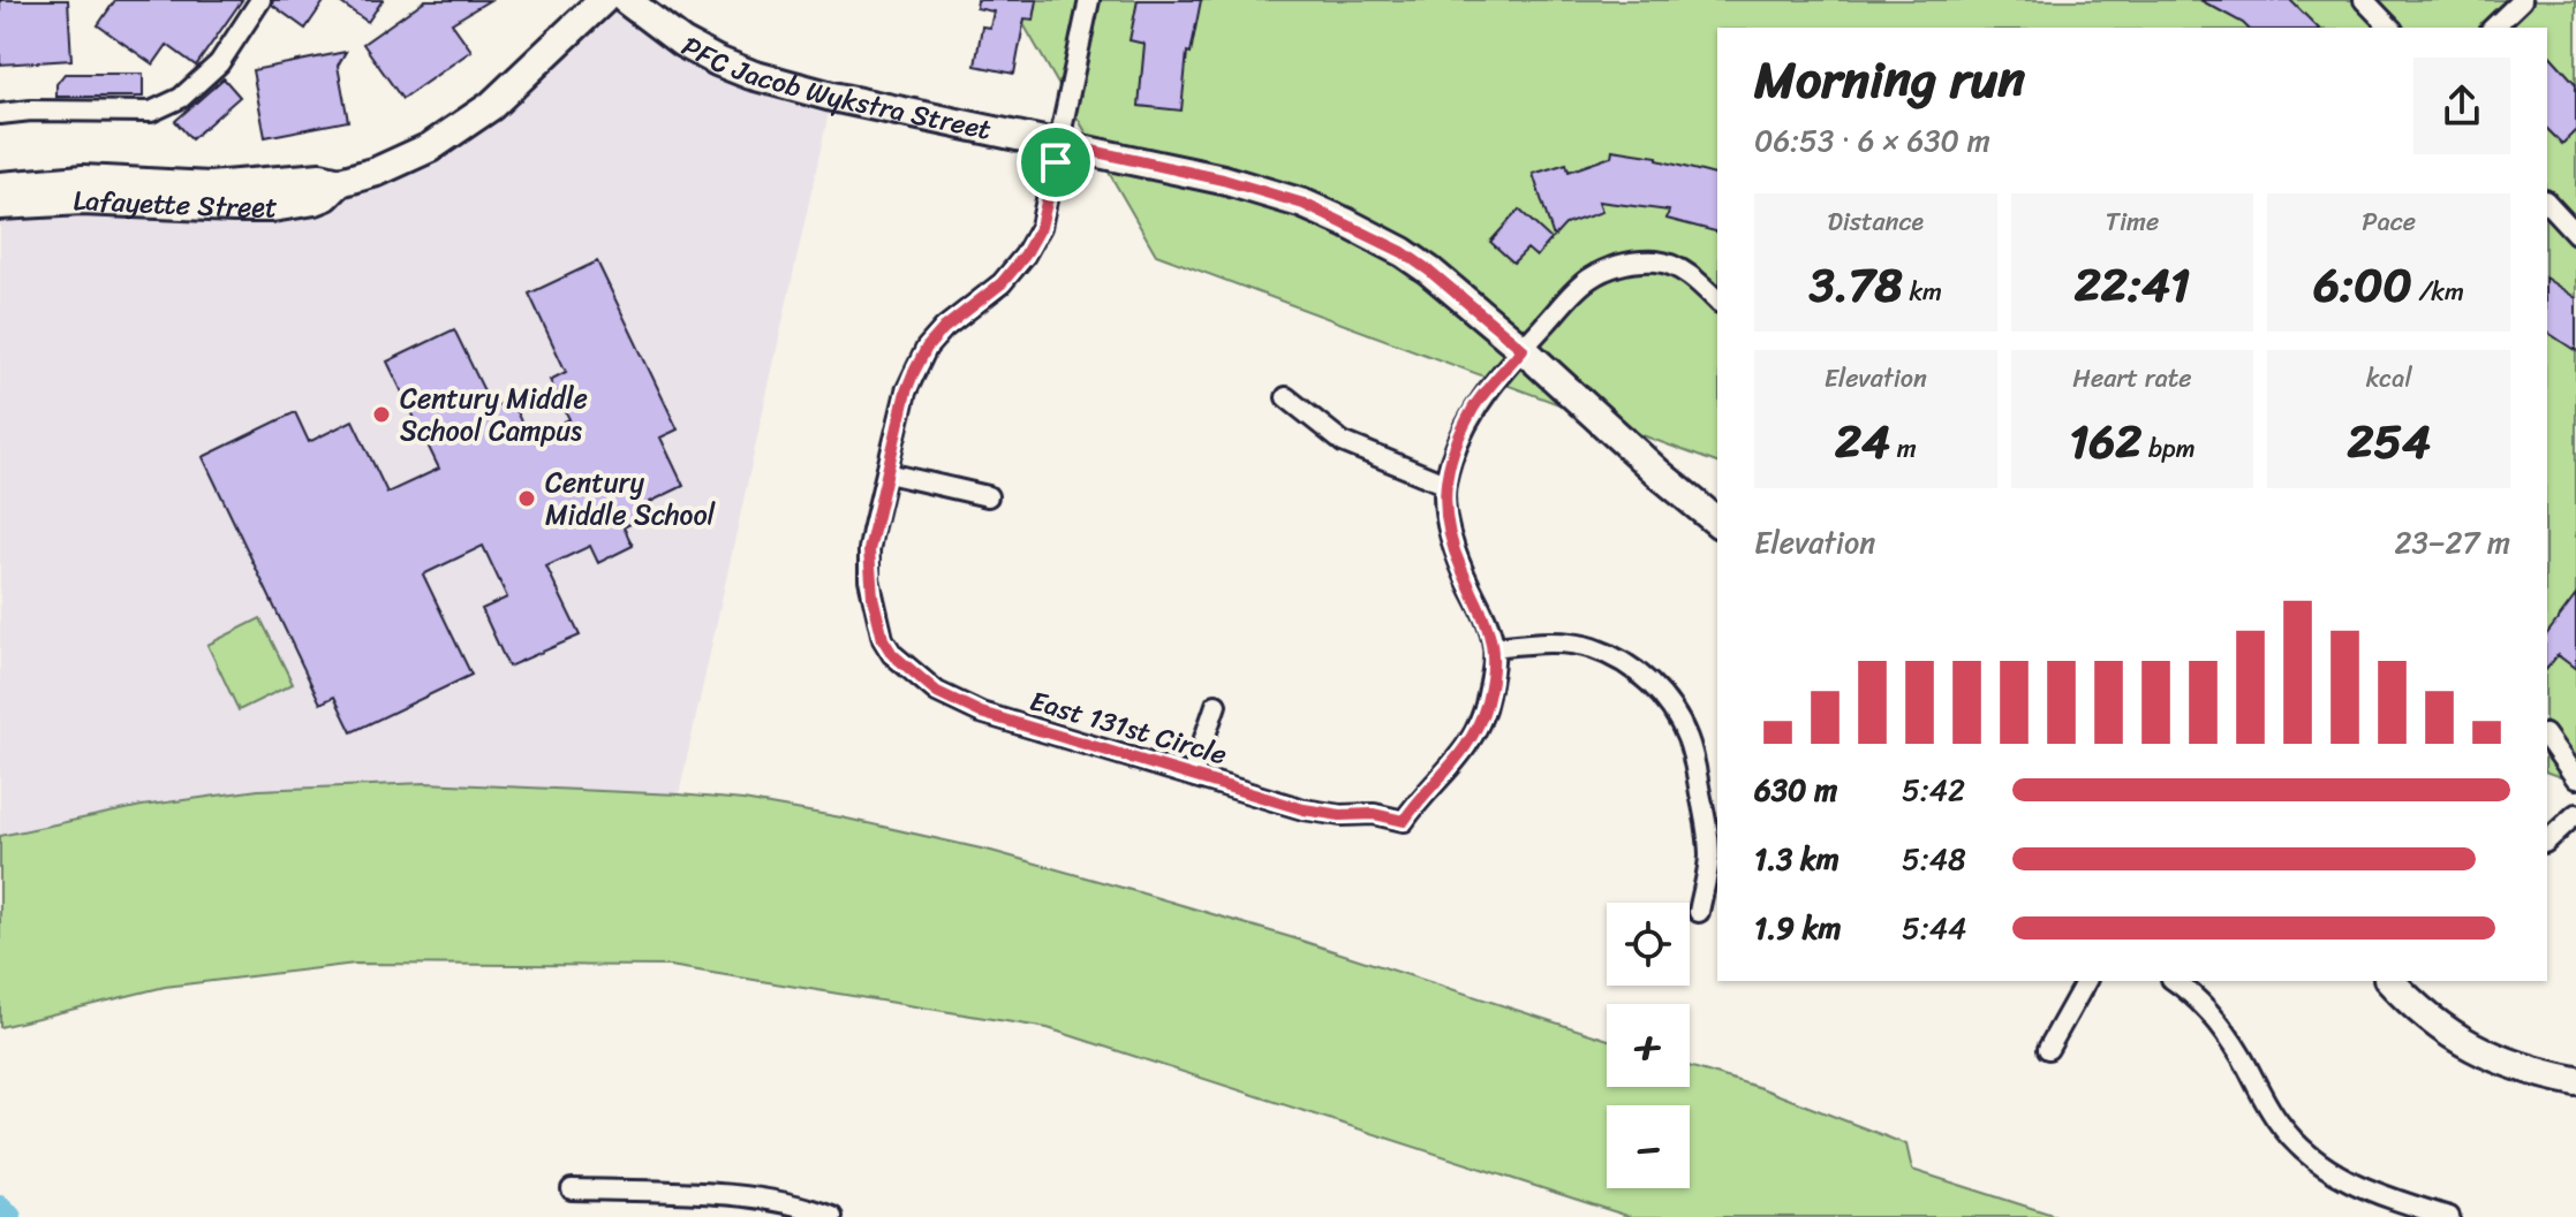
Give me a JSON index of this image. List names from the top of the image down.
{
  "streets": {
    "street": ["PFC Jacob Wykstra Street", "Lafayette Street", "East 131st Circle"]
  },
  "crossings": [
    ["PFC Jacob Wykstra Street", "East 131st Circle"]
  ],
  "places": ["Century Middle School Campus", "Century Middle School"],
  "page": {
    "heading": ["Morning run", "06:53 · 6 × 630 m"],
    "stats": [
      ["Distance", "3.78 km"],
      ["Time", "22:41"],
      ["Pace", "6:00 /km"],
      ["Elevation", "24 m"],
      ["Heart rate", "162 bpm"],
      ["kcal", "254"]
    ],
    "chart": ["Elevation", "23–27 m"],
    "list": [
      {
        "name": "630 m",
        "note": "5:42"
      },
      {
        "name": "1.3 km",
        "note": "5:48"
      },
      {
        "name": "1.9 km",
        "note": "5:44"
      }
    ],
    "map_buttons": ["+", "−"]
  }
}
